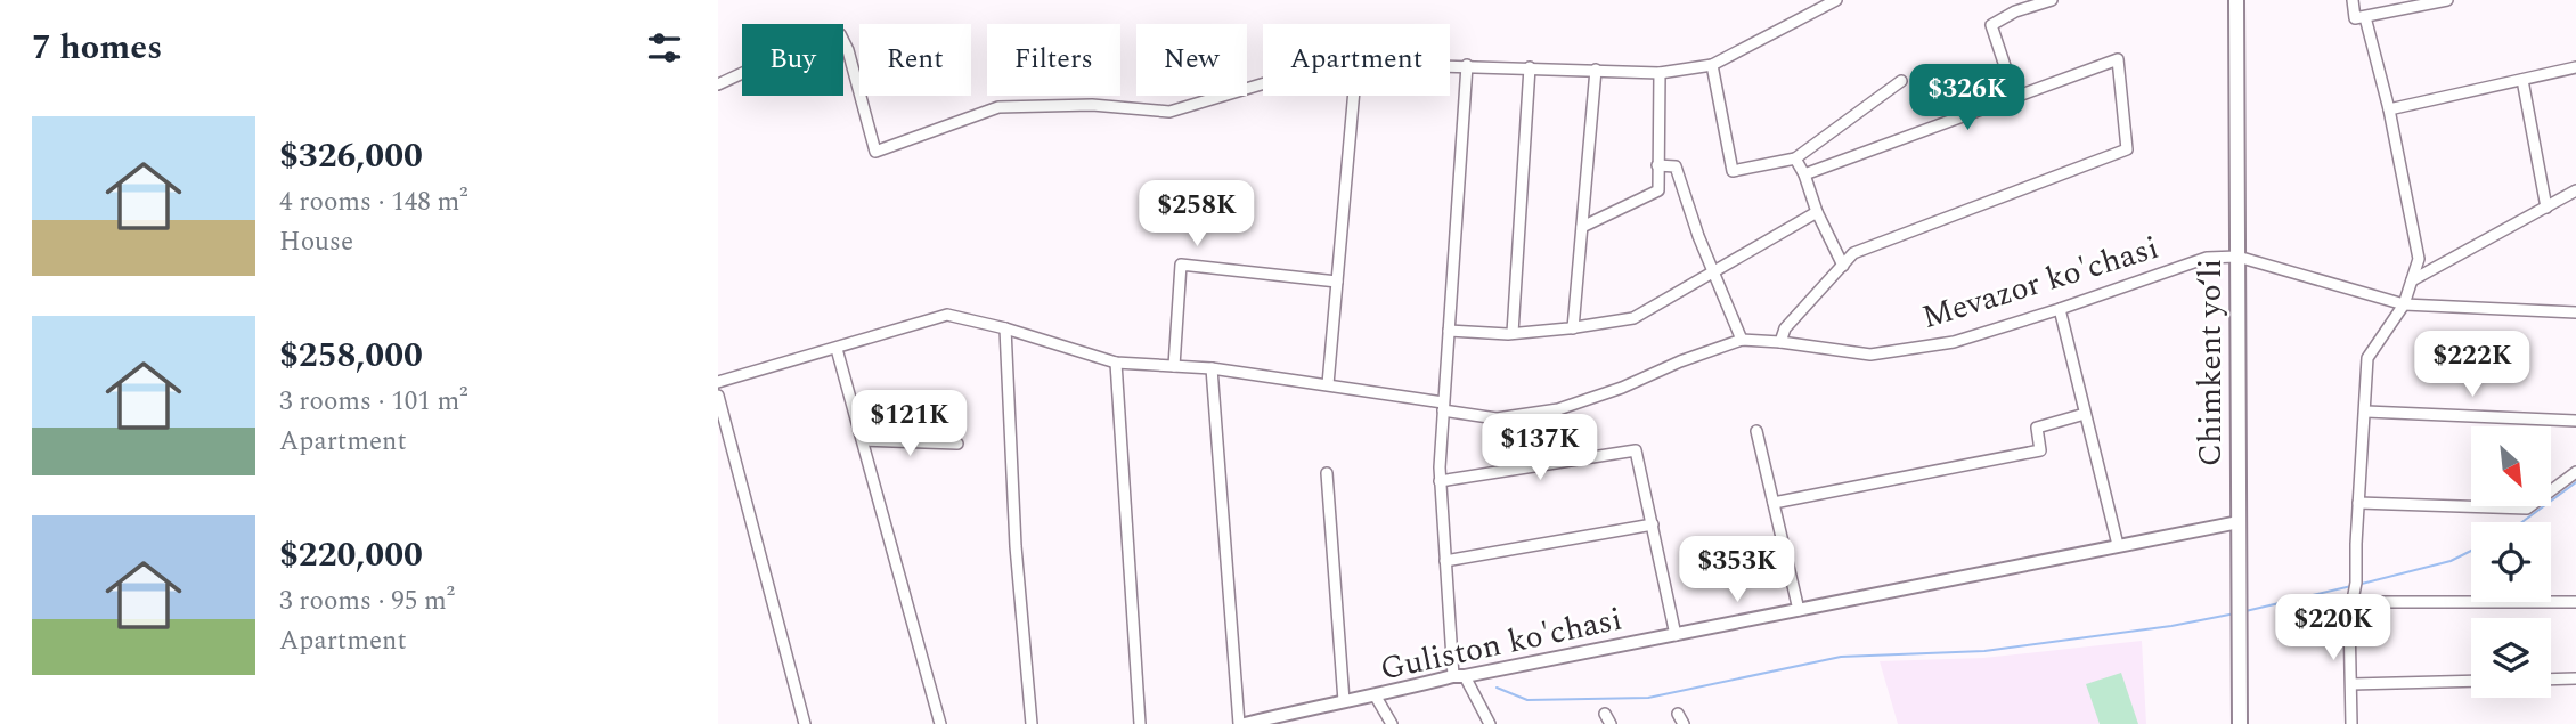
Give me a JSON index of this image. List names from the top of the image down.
{
  "streets": {
    "highway": ["Chimkent yo‘li"],
    "main road": ["Guliston ko'chasi"],
    "street": ["Mevazor ko'chasi"]
  },
  "crossings": [
    ["Mevazor ko'chasi", "Chimkent yo‘li"],
    ["Chimkent yo‘li", "Guliston ko'chasi"]
  ],
  "north": "bottom right",
  "page": {
    "heading": "7 homes",
    "chip": [
      "Buy",
      "Rent",
      "Filters",
      "New",
      "Apartment"
    ],
    "price": [
      "$326K",
      "$258K",
      "$222K",
      "$121K",
      "$137K",
      "$353K",
      "$220K"
    ],
    "list": [
      {
        "name": "$326,000",
        "note": "4 rooms · 148 m² · House"
      },
      {
        "name": "$258,000",
        "note": "3 rooms · 101 m² · Apartment"
      },
      {
        "name": "$220,000",
        "note": "3 rooms · 95 m² · Apartment"
      }
    ]
  }
}
